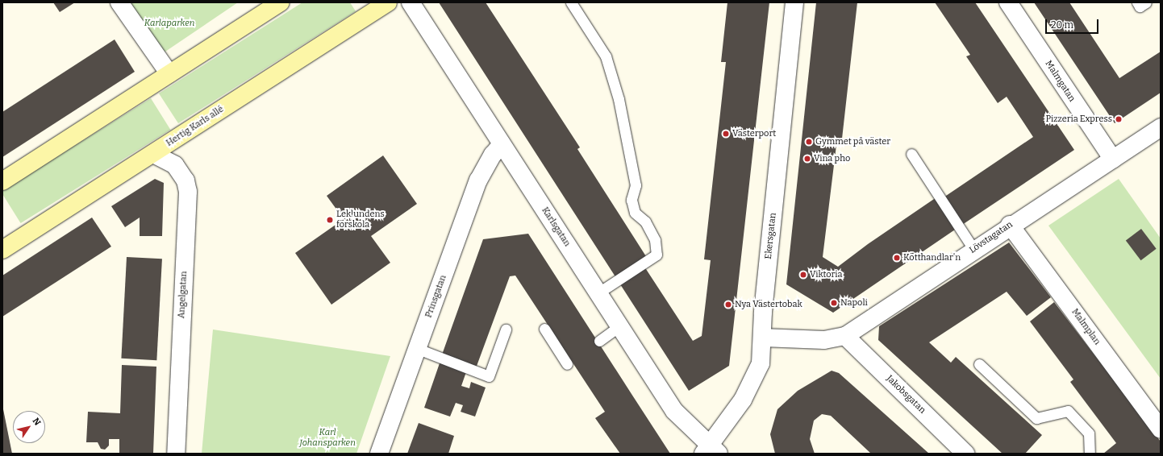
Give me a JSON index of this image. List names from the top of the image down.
{
  "streets": {
    "main road": ["Hertig Karls allé"],
    "street": [
      "Malmgatan",
      "Karlsgatan",
      "Ekersgatan",
      "Lövstagatan",
      "Angelgatan",
      "Prinsgatan",
      "Malmplan",
      "Jakobsgatan"
    ]
  },
  "crossings": [
    ["Malmgatan", "Lövstagatan"],
    ["Hertig Karls allé", "Angelgatan"],
    ["Karlsgatan", "Ekersgatan"],
    ["Karlsgatan", "Prinsgatan"],
    ["Ekersgatan", "Lövstagatan"],
    ["Lövstagatan", "Malmplan"],
    ["Lövstagatan", "Jakobsgatan"]
  ],
  "parks": ["Karlaparken", "Karl Johansparken"],
  "places": [
    "Pizzeria Express",
    "Västerport",
    "Gymmet på väster",
    "Vina pho",
    "Leklundens förskola",
    "Kötthandlar'n",
    "Viktoria",
    "Napoli",
    "Nya Västertobak"
  ],
  "scale_bar": "20 m",
  "north": "top right"
}
